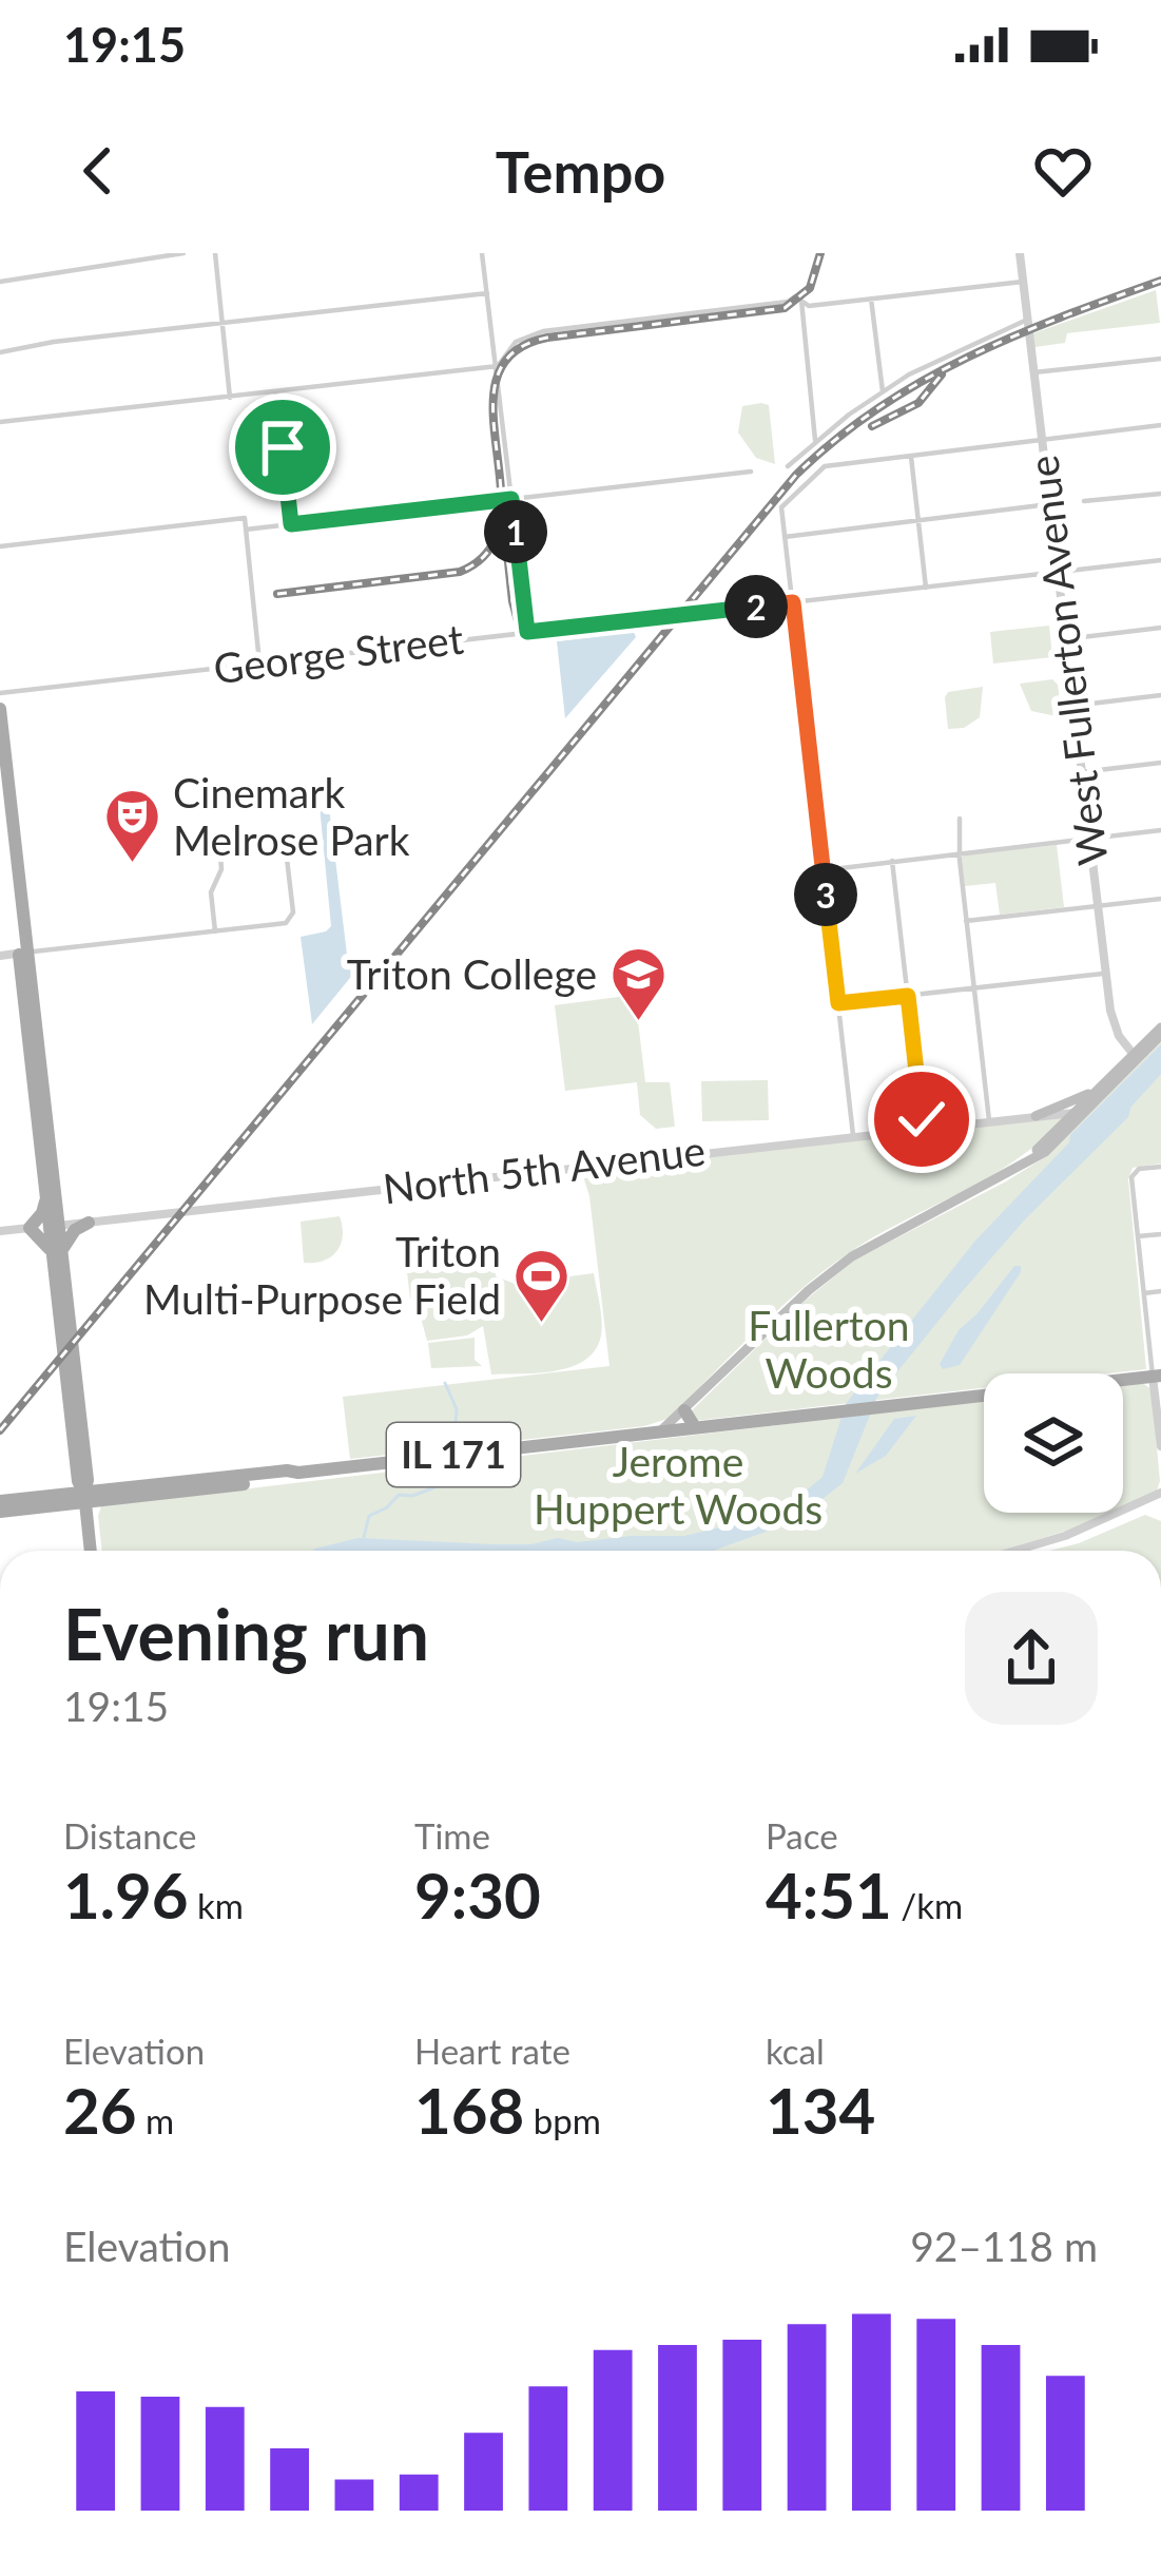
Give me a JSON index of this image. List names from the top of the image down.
{
  "streets": {
    "main road": ["IL 171"],
    "street": ["George Street", "West Fullerton Avenue", "North 5th Avenue"]
  },
  "crossings": [
    ["George Street", "West Fullerton Avenue"]
  ],
  "parks": ["Fullerton Woods", "Jerome Huppert Woods"],
  "places": {
    "theatre": ["Cinemark Melrose Park"],
    "school or university": ["Triton College"],
    "sports": ["Triton Multi-Purpose Field"]
  },
  "page": {
    "status": "19:15",
    "header": "Tempo",
    "pins": ["1", "2", "3"],
    "heading": ["Evening run", "19:15"],
    "stats": [
      ["Distance", "1.96 km"],
      ["Time", "9:30"],
      ["Pace", "4:51 /km"],
      ["Elevation", "26 m"],
      ["Heart rate", "168 bpm"],
      ["kcal", "134"]
    ],
    "chart": ["Elevation", "92–118 m"]
  }
}
